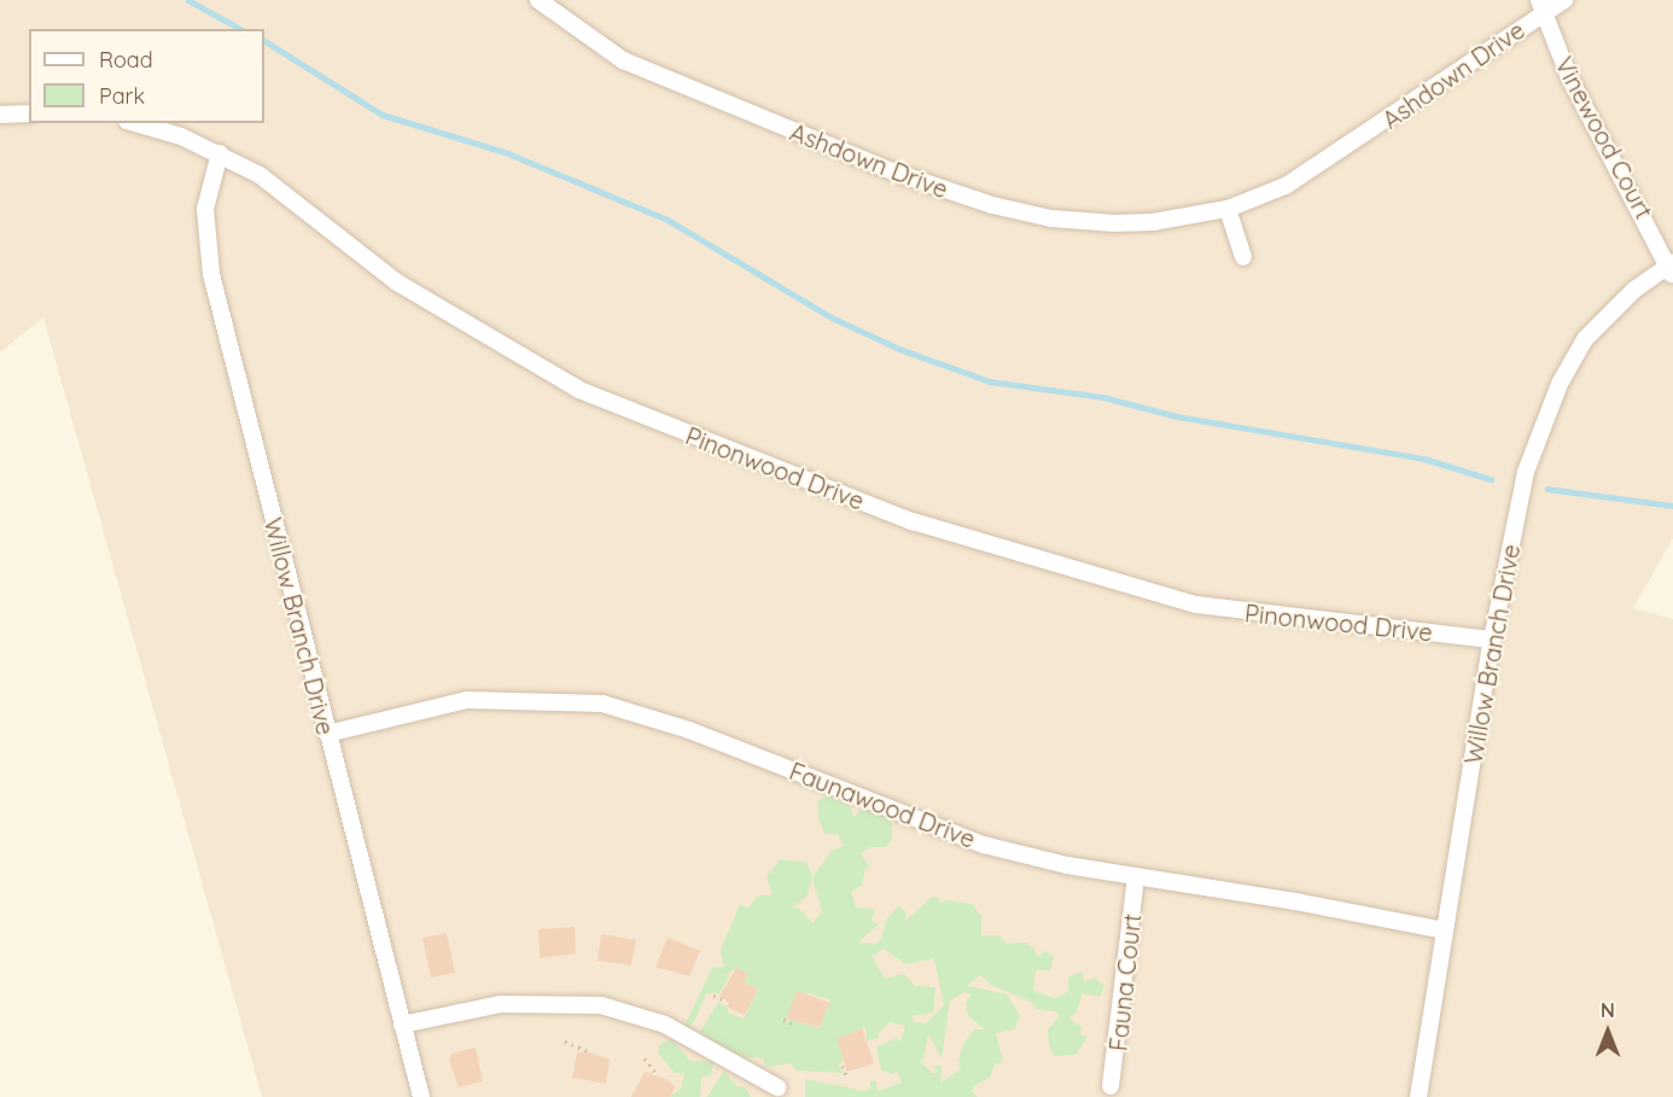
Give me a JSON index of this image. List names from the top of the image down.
{
  "streets": {
    "street": [
      "Ashdown Drive",
      "Vinewood Court",
      "Pinonwood Drive",
      "Willow Branch Drive",
      "Faunawood Drive",
      "Fauna Court"
    ]
  },
  "crossings": [
    ["Ashdown Drive", "Vinewood Court"],
    ["Vinewood Court", "Willow Branch Drive"],
    ["Pinonwood Drive", "Willow Branch Drive"],
    ["Willow Branch Drive", "Faunawood Drive"],
    ["Faunawood Drive", "Fauna Court"]
  ],
  "legend": ["Road", "Park"],
  "north": "top"
}
